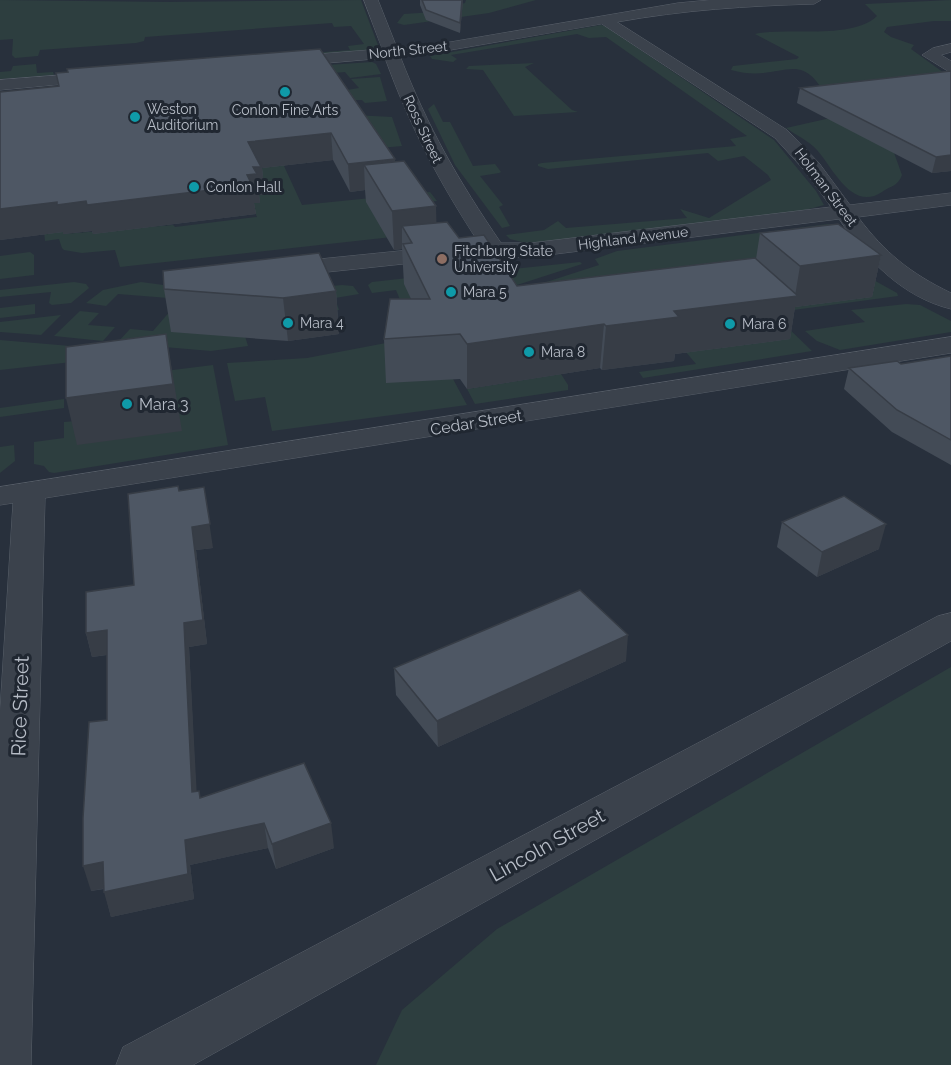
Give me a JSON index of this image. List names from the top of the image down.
{
  "streets": {
    "street": [
      "North Street",
      "Ross Street",
      "Holman Street",
      "Highland Avenue",
      "Cedar Street",
      "Rice Street",
      "Lincoln Street"
    ]
  },
  "crossings": [
    ["North Street", "Ross Street"],
    ["North Street", "Holman Street"],
    ["Ross Street", "Highland Avenue"],
    ["Holman Street", "Highland Avenue"],
    ["Cedar Street", "Rice Street"]
  ],
  "places": [
    "Conlon Fine Arts",
    "Weston Auditorium",
    "Conlon Hall",
    "Fitchburg State University",
    "Mara 5",
    "Mara 4",
    "Mara 6",
    "Mara 8",
    "Mara 3"
  ]
}
